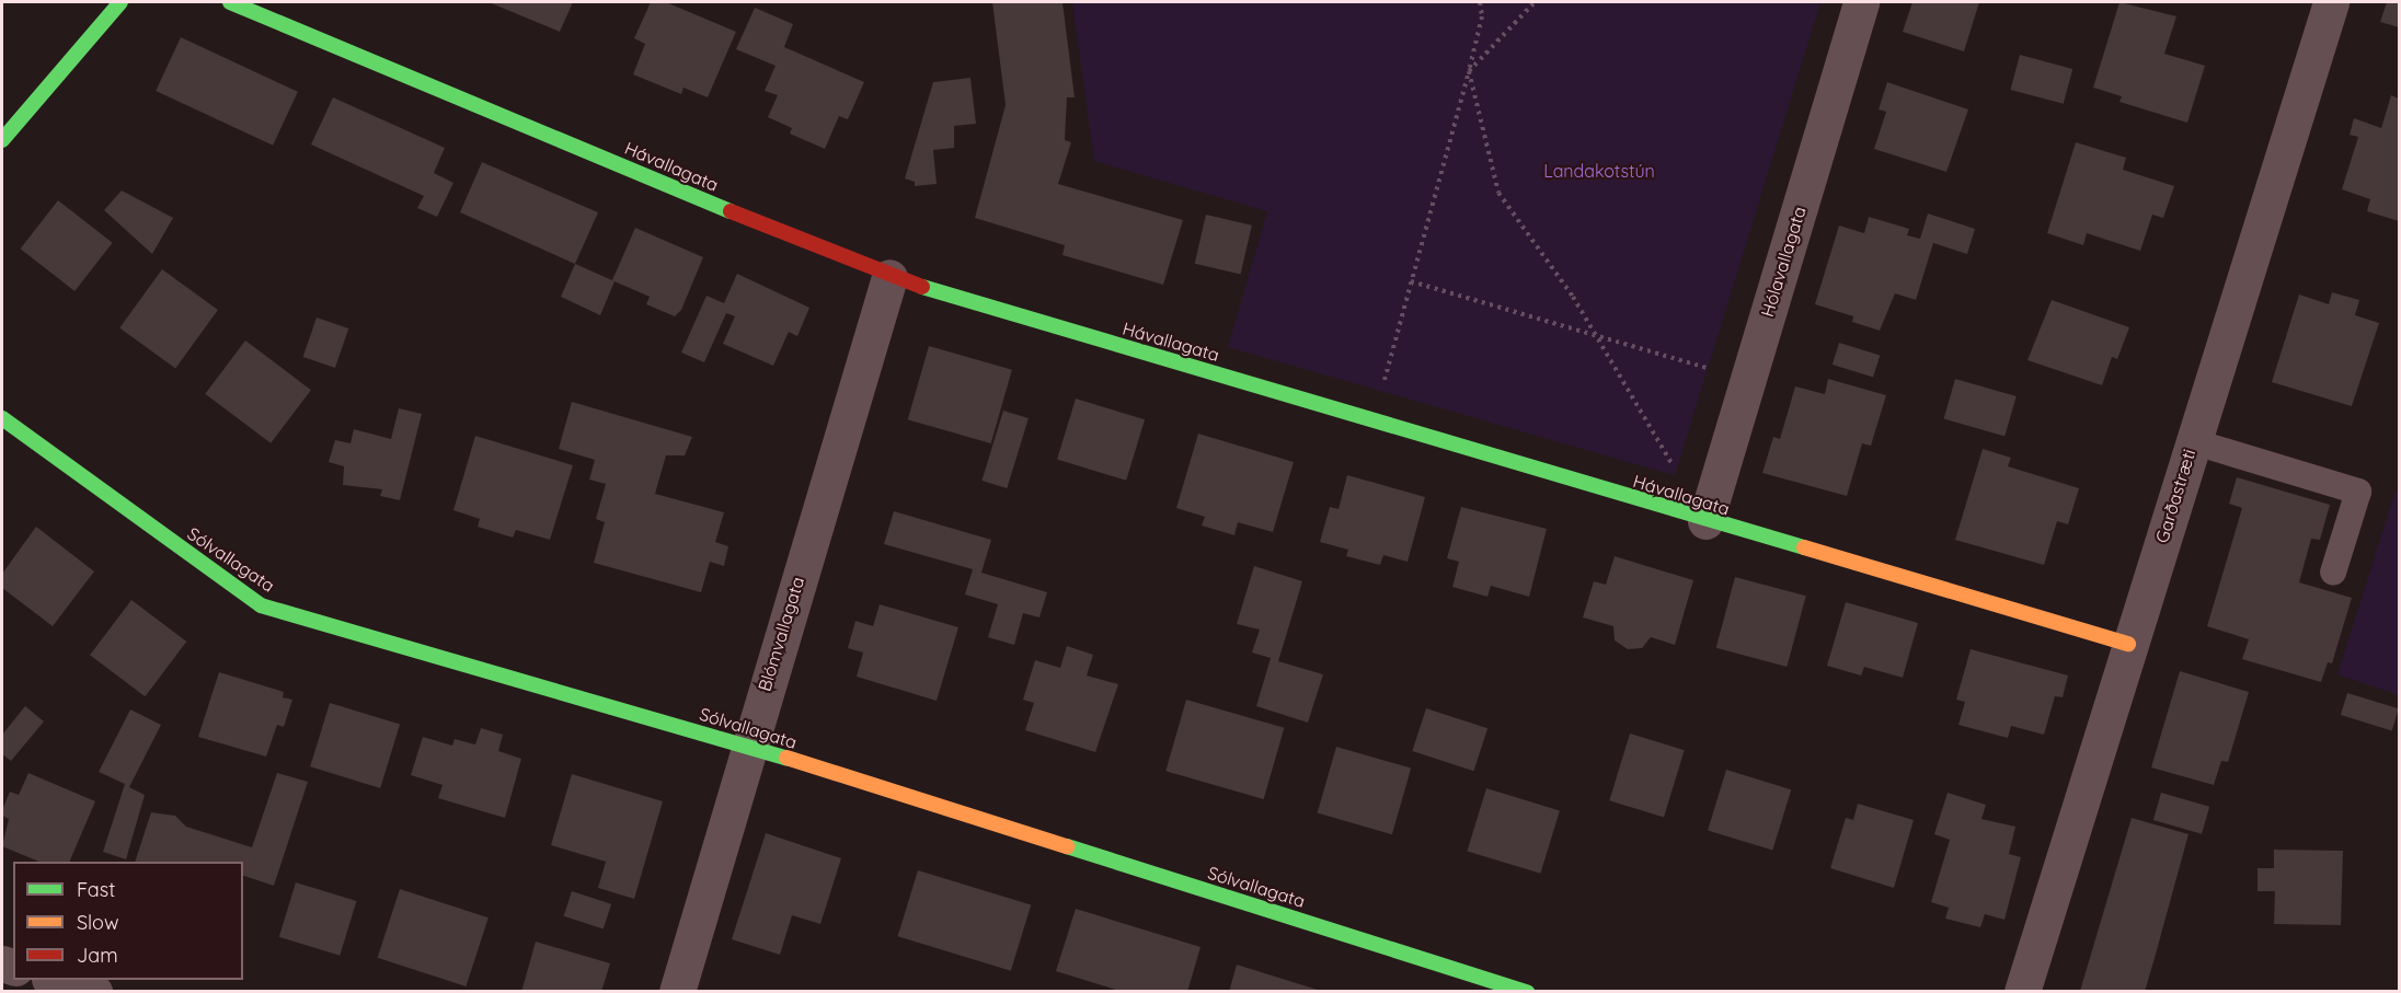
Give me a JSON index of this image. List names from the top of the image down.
{
  "streets": {
    "street": [
      "Hávallagata",
      "Hólavallagata",
      "Garðastræti",
      "Sólvallagata",
      "Blómvallagata"
    ]
  },
  "crossings": [
    ["Hávallagata", "Hólavallagata"],
    ["Hávallagata", "Garðastræti"],
    ["Hávallagata", "Blómvallagata"],
    ["Sólvallagata", "Blómvallagata"]
  ],
  "parks": ["Landakotstún"],
  "legend": ["Fast", "Slow", "Jam"]
}
